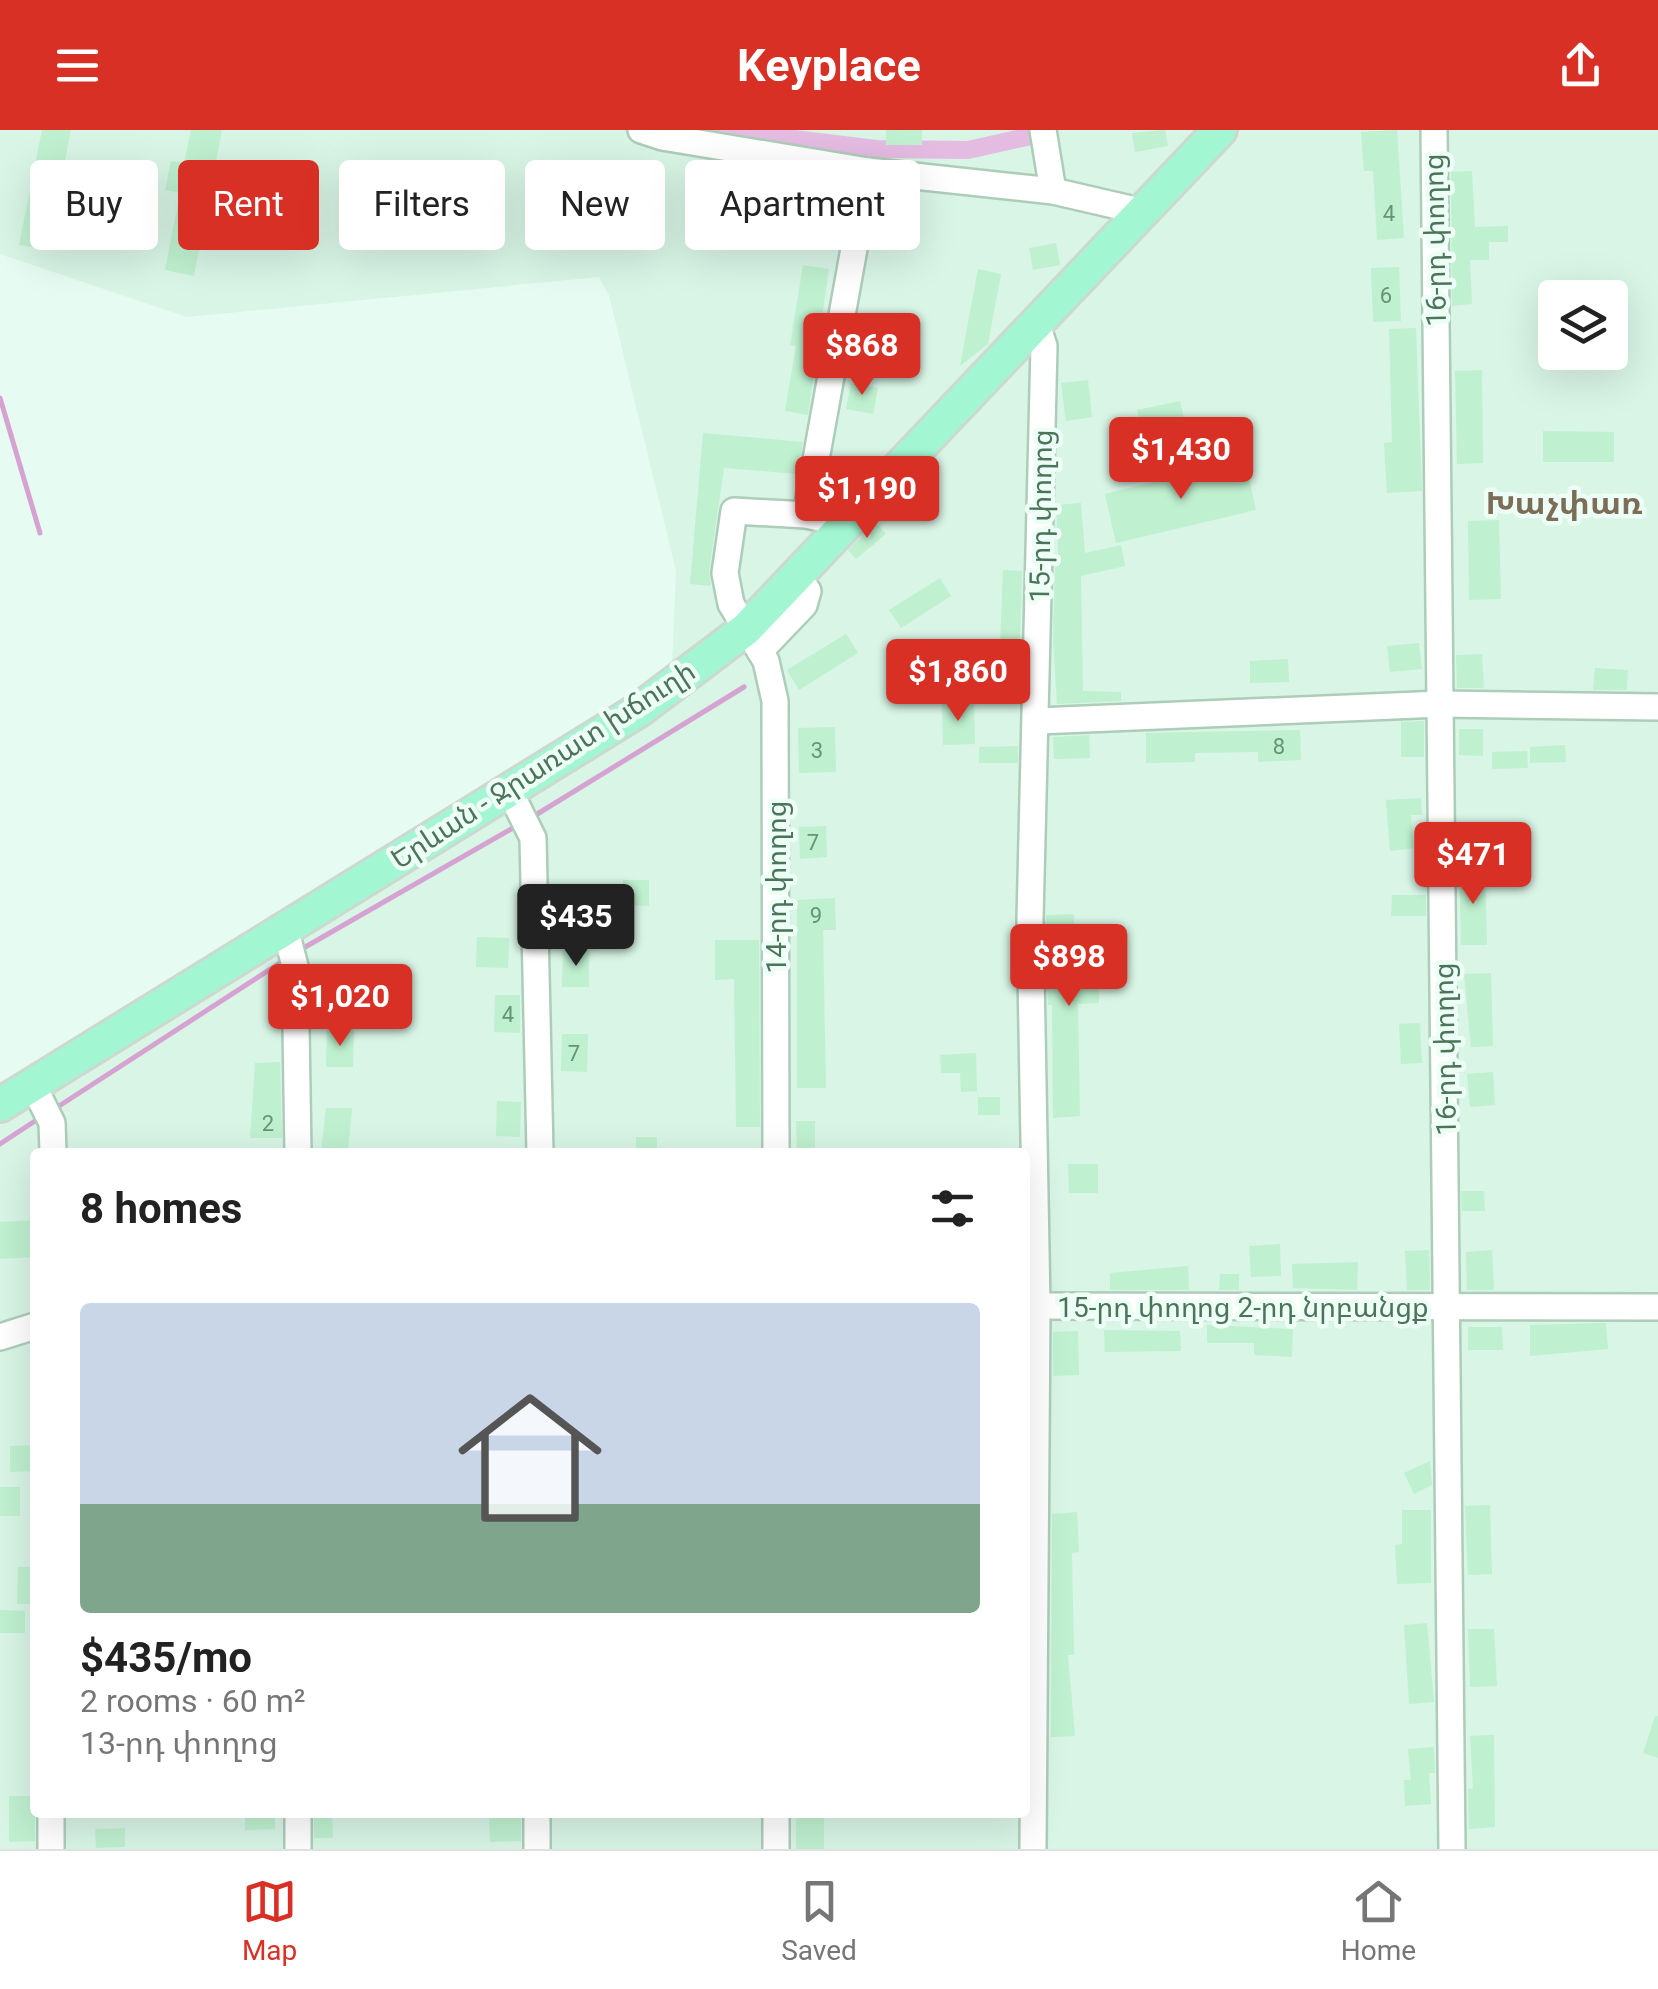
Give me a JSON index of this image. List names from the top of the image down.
{
  "streets": {
    "main road": ["Երևան - Ջրառատ խճուղի"],
    "street": [
      "16-րդ փողոց",
      "15-րդ փողոց",
      "14-րդ փողոց",
      "15-րդ փողոց 2-րդ նրբանցք"
    ]
  },
  "crossings": [
    ["16-րդ փողոց", "15-րդ փողոց 2-րդ նրբանցք"],
    ["15-րդ փողոց", "Երևան - Ջրառատ խճուղի"],
    ["15-րդ փողոց", "15-րդ փողոց 2-րդ նրբանցք"],
    ["Երևան - Ջրառատ խճուղի", "14-րդ փողոց"]
  ],
  "districts": ["Խաչփառ"],
  "house_numbers": [
    "4",
    "6",
    "8",
    "3",
    "7",
    "9",
    "4",
    "7",
    "2"
  ],
  "page": {
    "header": "Keyplace",
    "chip": [
      "Buy",
      "Rent",
      "Filters",
      "New",
      "Apartment"
    ],
    "price": [
      "$868",
      "$1,430",
      "$1,190",
      "$1,860",
      "$471",
      "$435",
      "$898",
      "$1,020"
    ],
    "heading": "8 homes",
    "list": [
      {
        "name": "$435/mo",
        "note": "2 rooms · 60 m² · 13-րդ փողոց"
      }
    ],
    "tabs": ["Map", "Saved", "Home"]
  }
}
